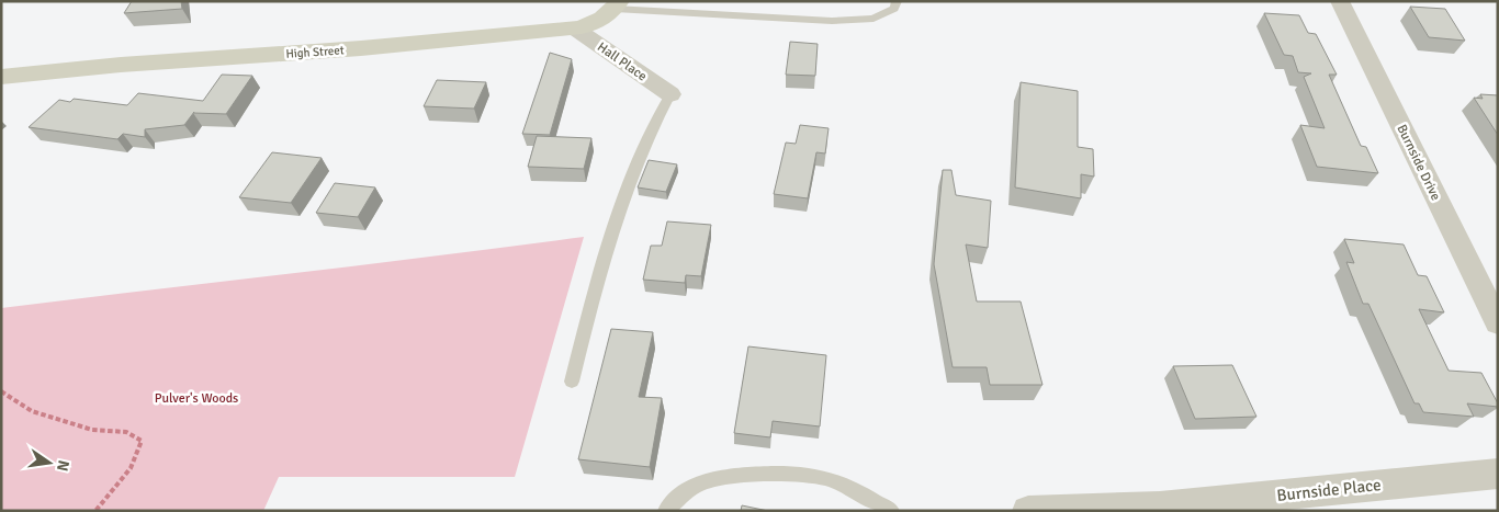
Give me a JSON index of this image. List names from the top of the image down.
{
  "streets": {
    "street": [
      "High Street",
      "Hall Place",
      "Burnside Drive",
      "Burnside Place"
    ]
  },
  "crossings": [
    ["High Street", "Hall Place"]
  ],
  "parks": ["Pulver's Woods"],
  "north": "right"
}
